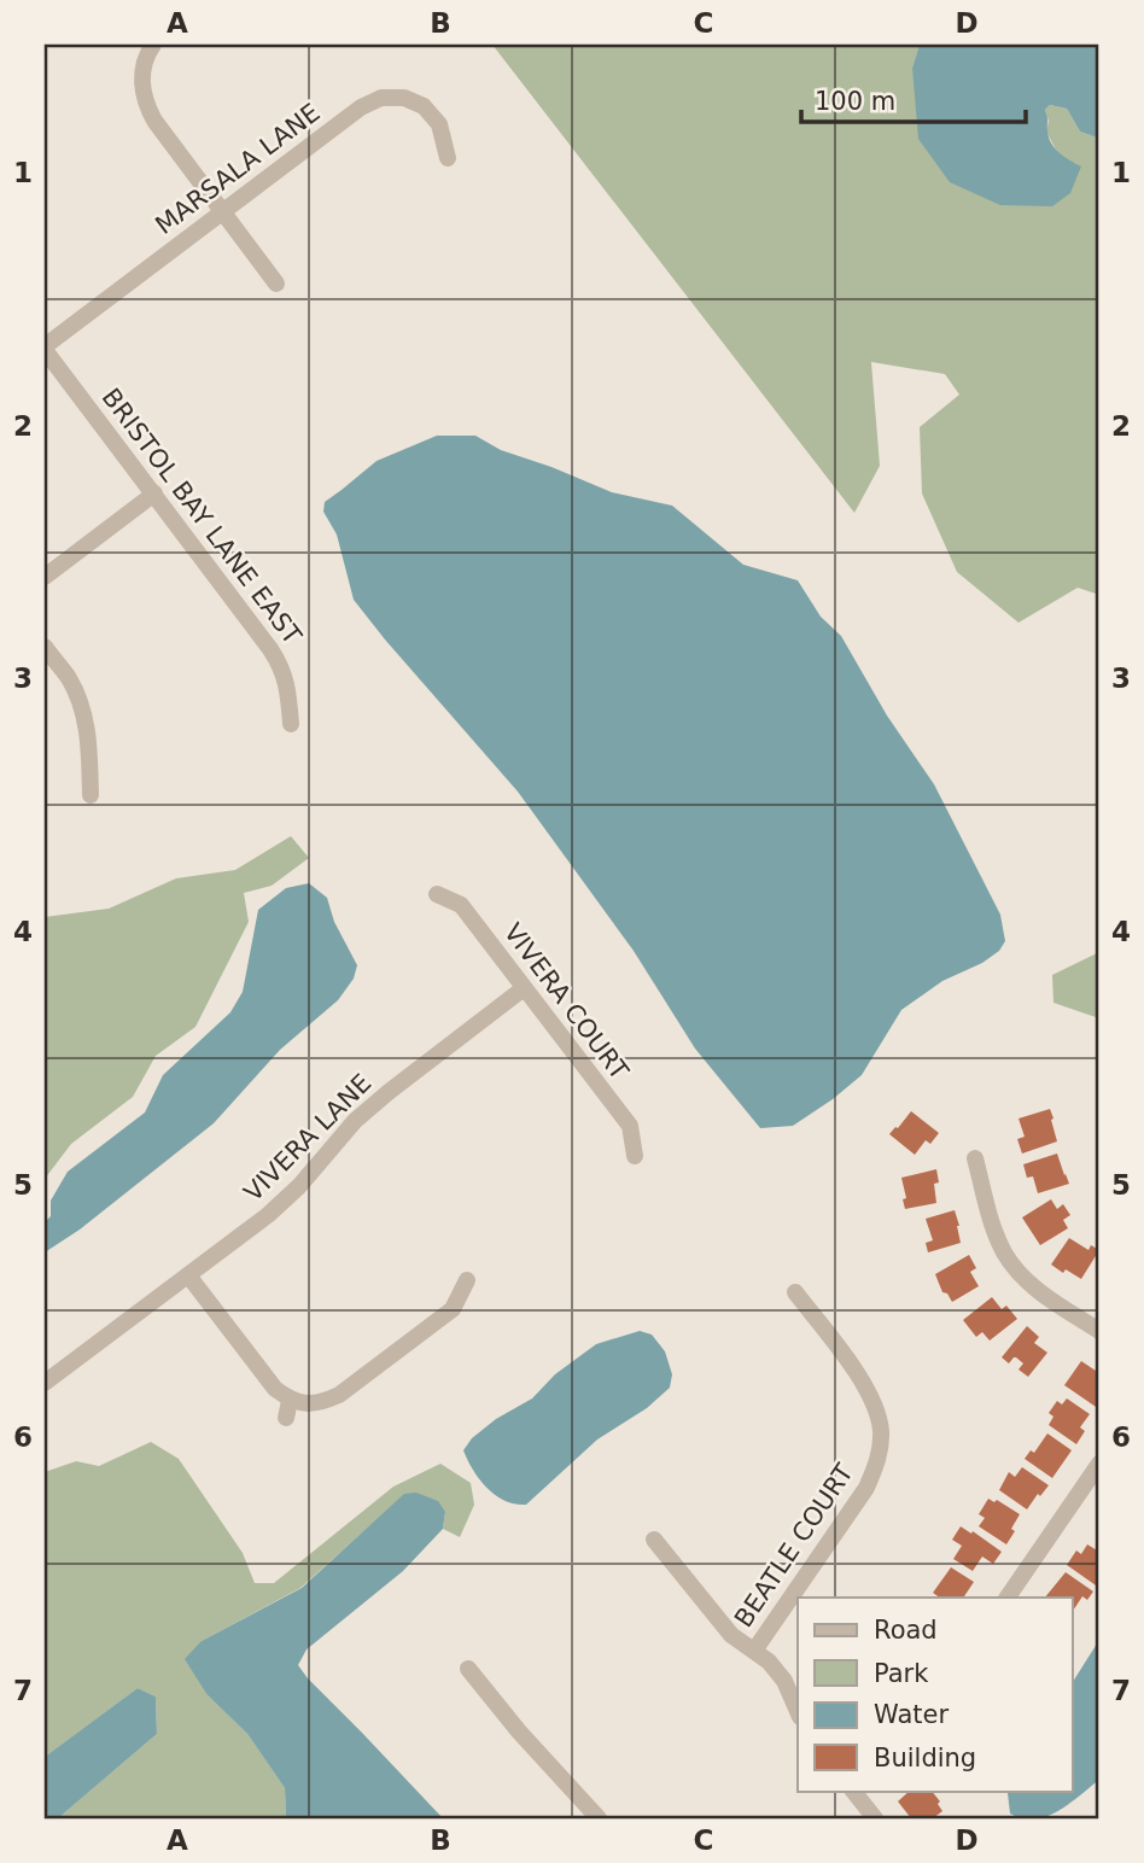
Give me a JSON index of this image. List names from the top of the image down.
{
  "streets": {
    "street": [
      "MARSALA LANE",
      "BRISTOL BAY LANE EAST",
      "VIVERA COURT",
      "VIVERA LANE",
      "BEATLE COURT"
    ]
  },
  "crossings": [
    ["MARSALA LANE", "BRISTOL BAY LANE EAST"],
    ["VIVERA COURT", "VIVERA LANE"]
  ],
  "legend": [
    "Road",
    "Park",
    "Water",
    "Building"
  ],
  "scale_bar": "100 m",
  "grid": {
    "columns": [
      "A",
      "B",
      "C",
      "D"
    ],
    "rows": [
      "1",
      "2",
      "3",
      "4",
      "5",
      "6",
      "7"
    ]
  }
}
